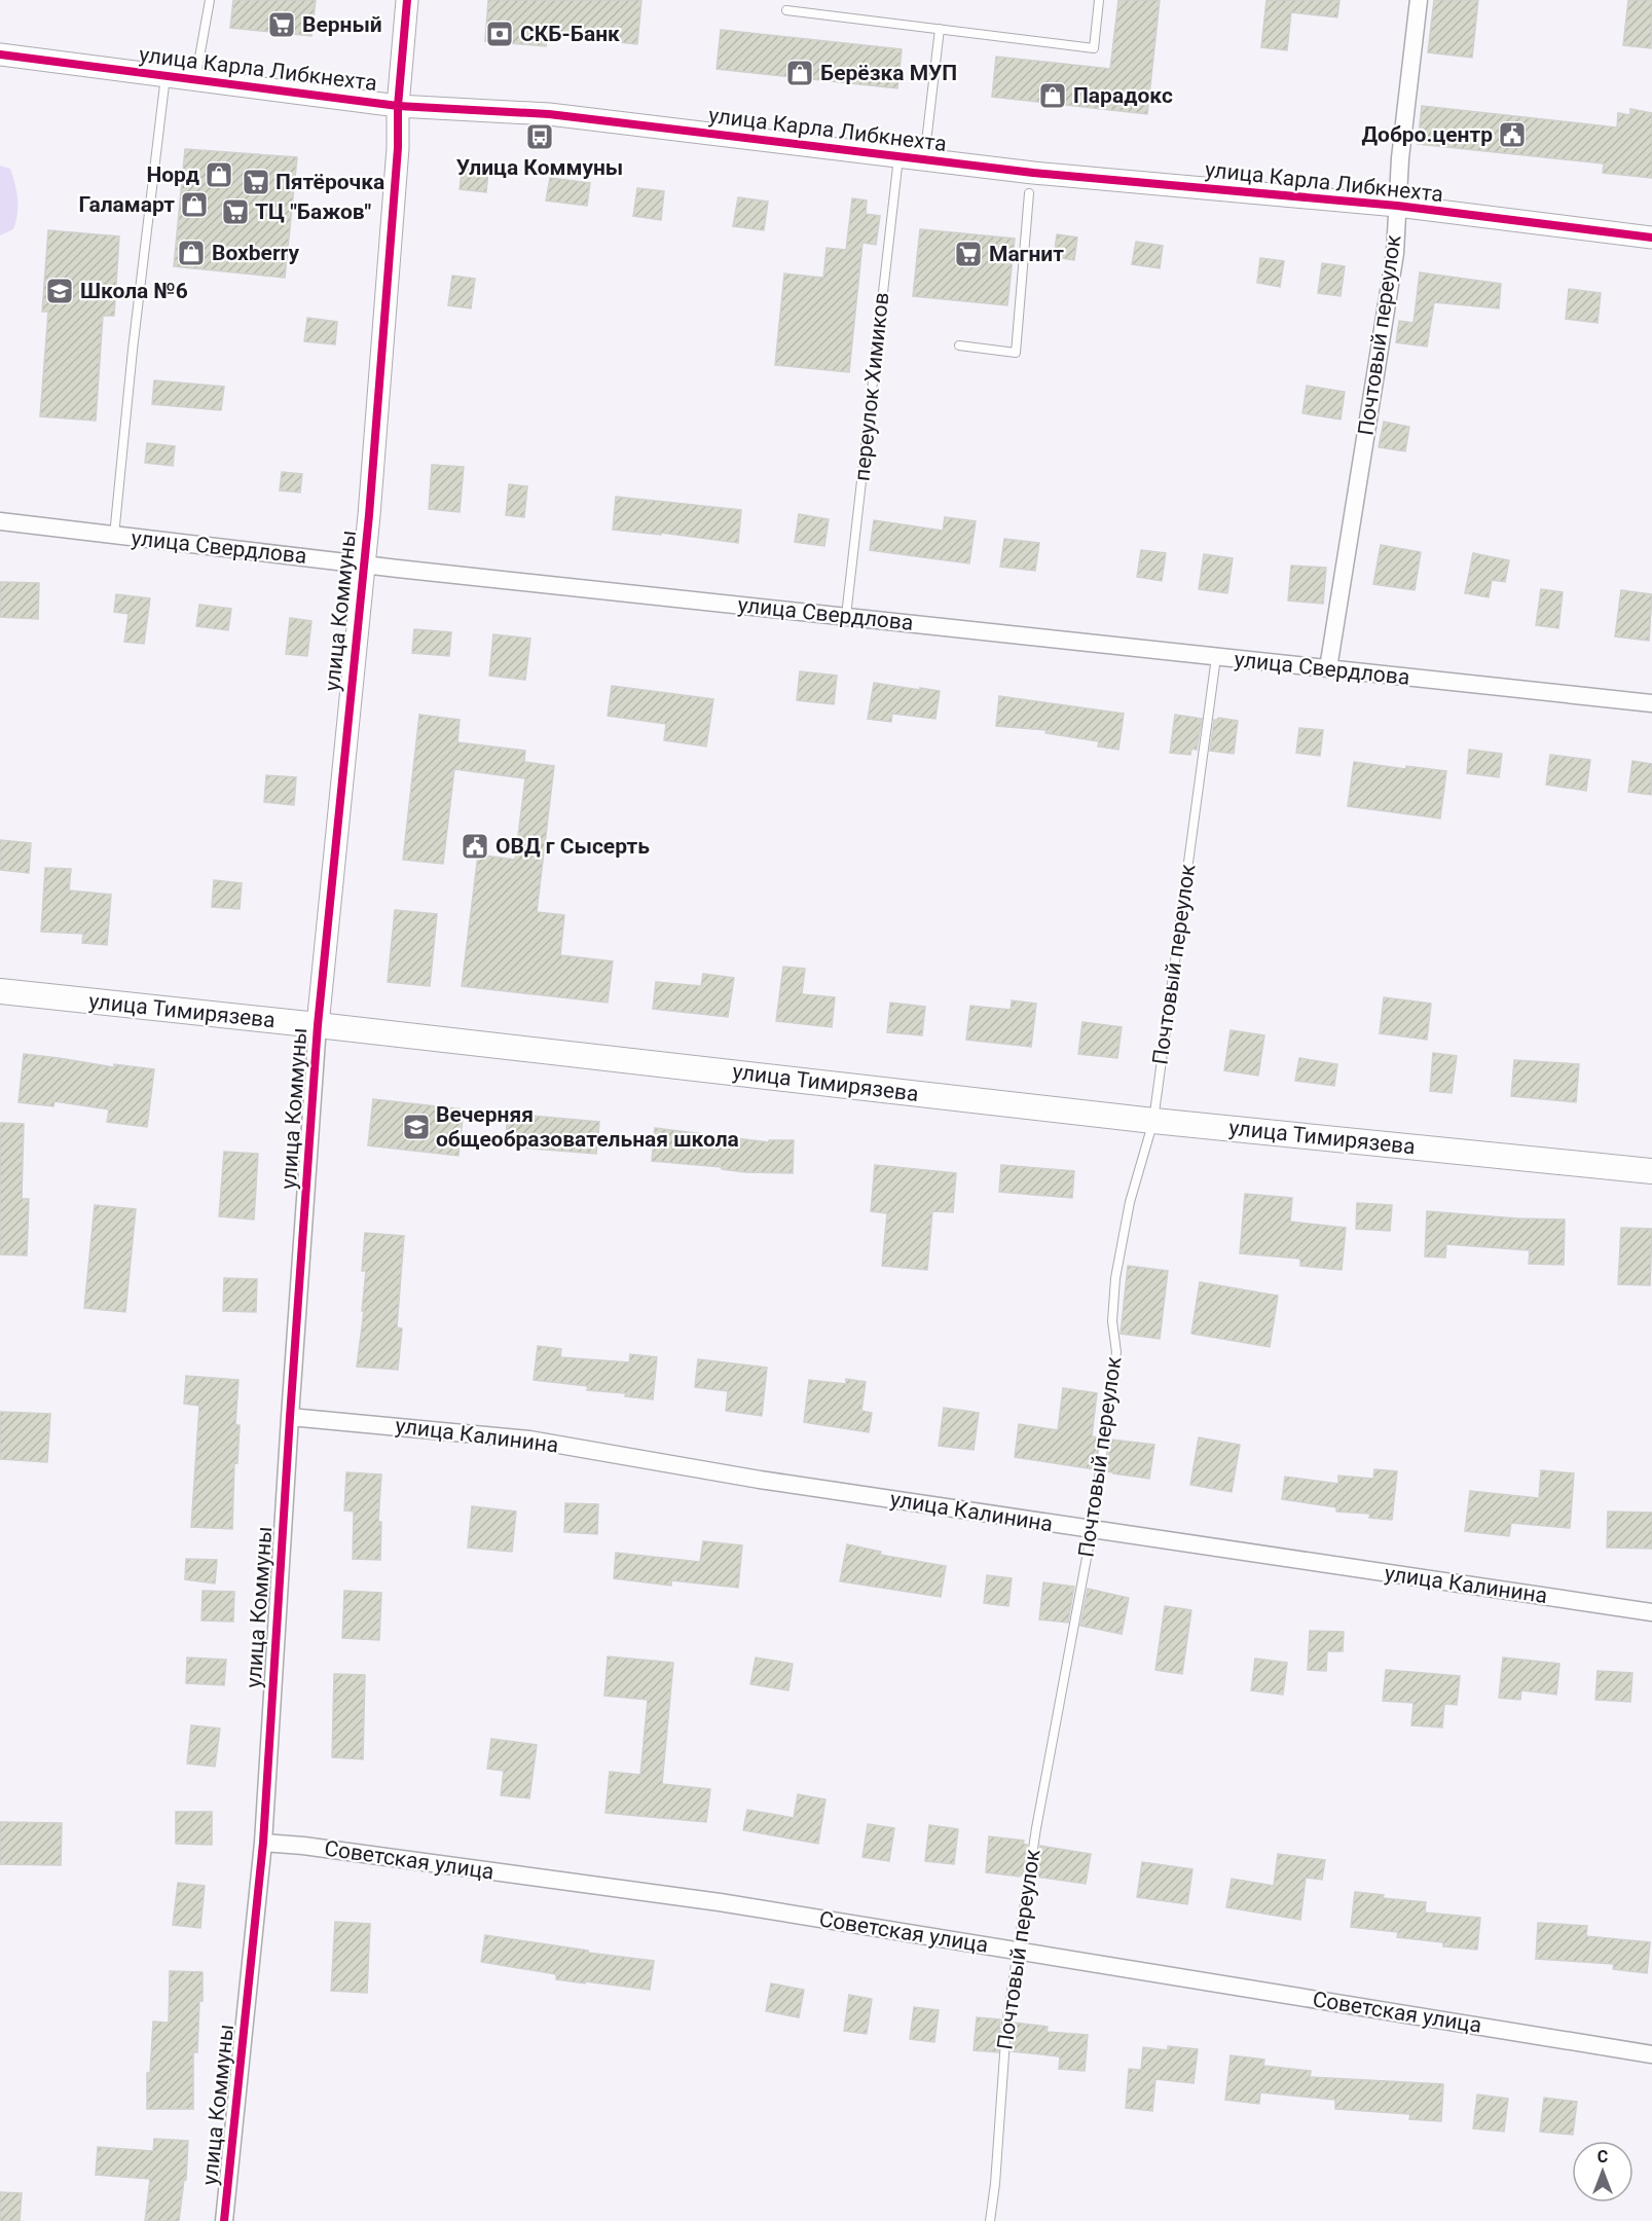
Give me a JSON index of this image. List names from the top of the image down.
{
  "streets": {
    "main road": ["улица Тимирязева"],
    "street": [
      "улица Карла Либкнехта",
      "Почтовый переулок",
      "улица Свердлова",
      "улица Коммуны",
      "улица Калинина",
      "Советская улица"
    ],
    "lane": ["переулок Химиков"]
  },
  "crossings": [
    ["улица Карла Либкнехта", "Почтовый переулок"],
    ["улица Карла Либкнехта", "переулок Химиков"],
    ["улица Карла Либкнехта", "улица Коммуны"],
    ["Почтовый переулок", "улица Свердлова"],
    ["Почтовый переулок", "улица Тимирязева"],
    ["Почтовый переулок", "улица Калинина"],
    ["Почтовый переулок", "Советская улица"],
    ["переулок Химиков", "улица Свердлова"],
    ["улица Свердлова", "улица Коммуны"],
    ["улица Коммуны", "улица Тимирязева"],
    ["улица Коммуны", "улица Калинина"],
    ["улица Коммуны", "Советская улица"]
  ],
  "places": {
    "supermarket": [
      "Верный",
      "Пятёрочка",
      "ТЦ \"Бажов\"",
      "Магнит"
    ],
    "bank": ["СКБ-Банк"],
    "shop": [
      "Берёзка МУП",
      "Парадокс",
      "Норд",
      "Галамарт",
      "Boxberry"
    ],
    "public building": ["Добро.центр", "ОВД г Сысерть"],
    "bus stop": ["Улица Коммуны"],
    "school or university": ["Школа №6", "Вечерняя общеобразовательная школа"]
  },
  "north": "top"
}
